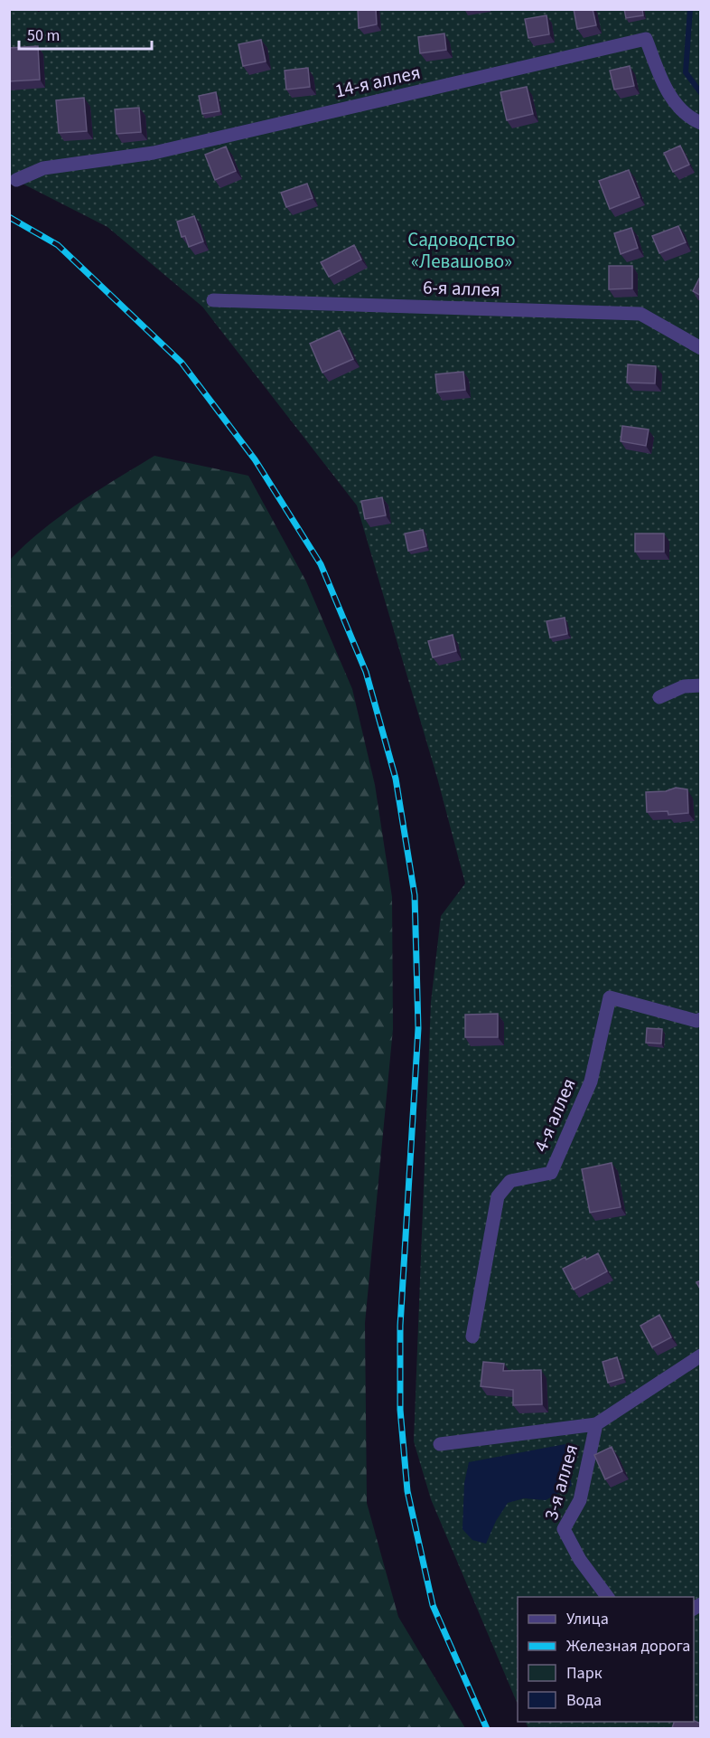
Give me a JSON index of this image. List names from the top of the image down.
{
  "streets": {
    "lane": [
      "14-я аллея",
      "6-я аллея",
      "4-я аллея",
      "3-я аллея"
    ]
  },
  "parks": ["Садоводство «Левашово»"],
  "legend": [
    "Улица",
    "Железная дорога",
    "Парк",
    "Вода"
  ],
  "scale_bar": "50 m"
}
